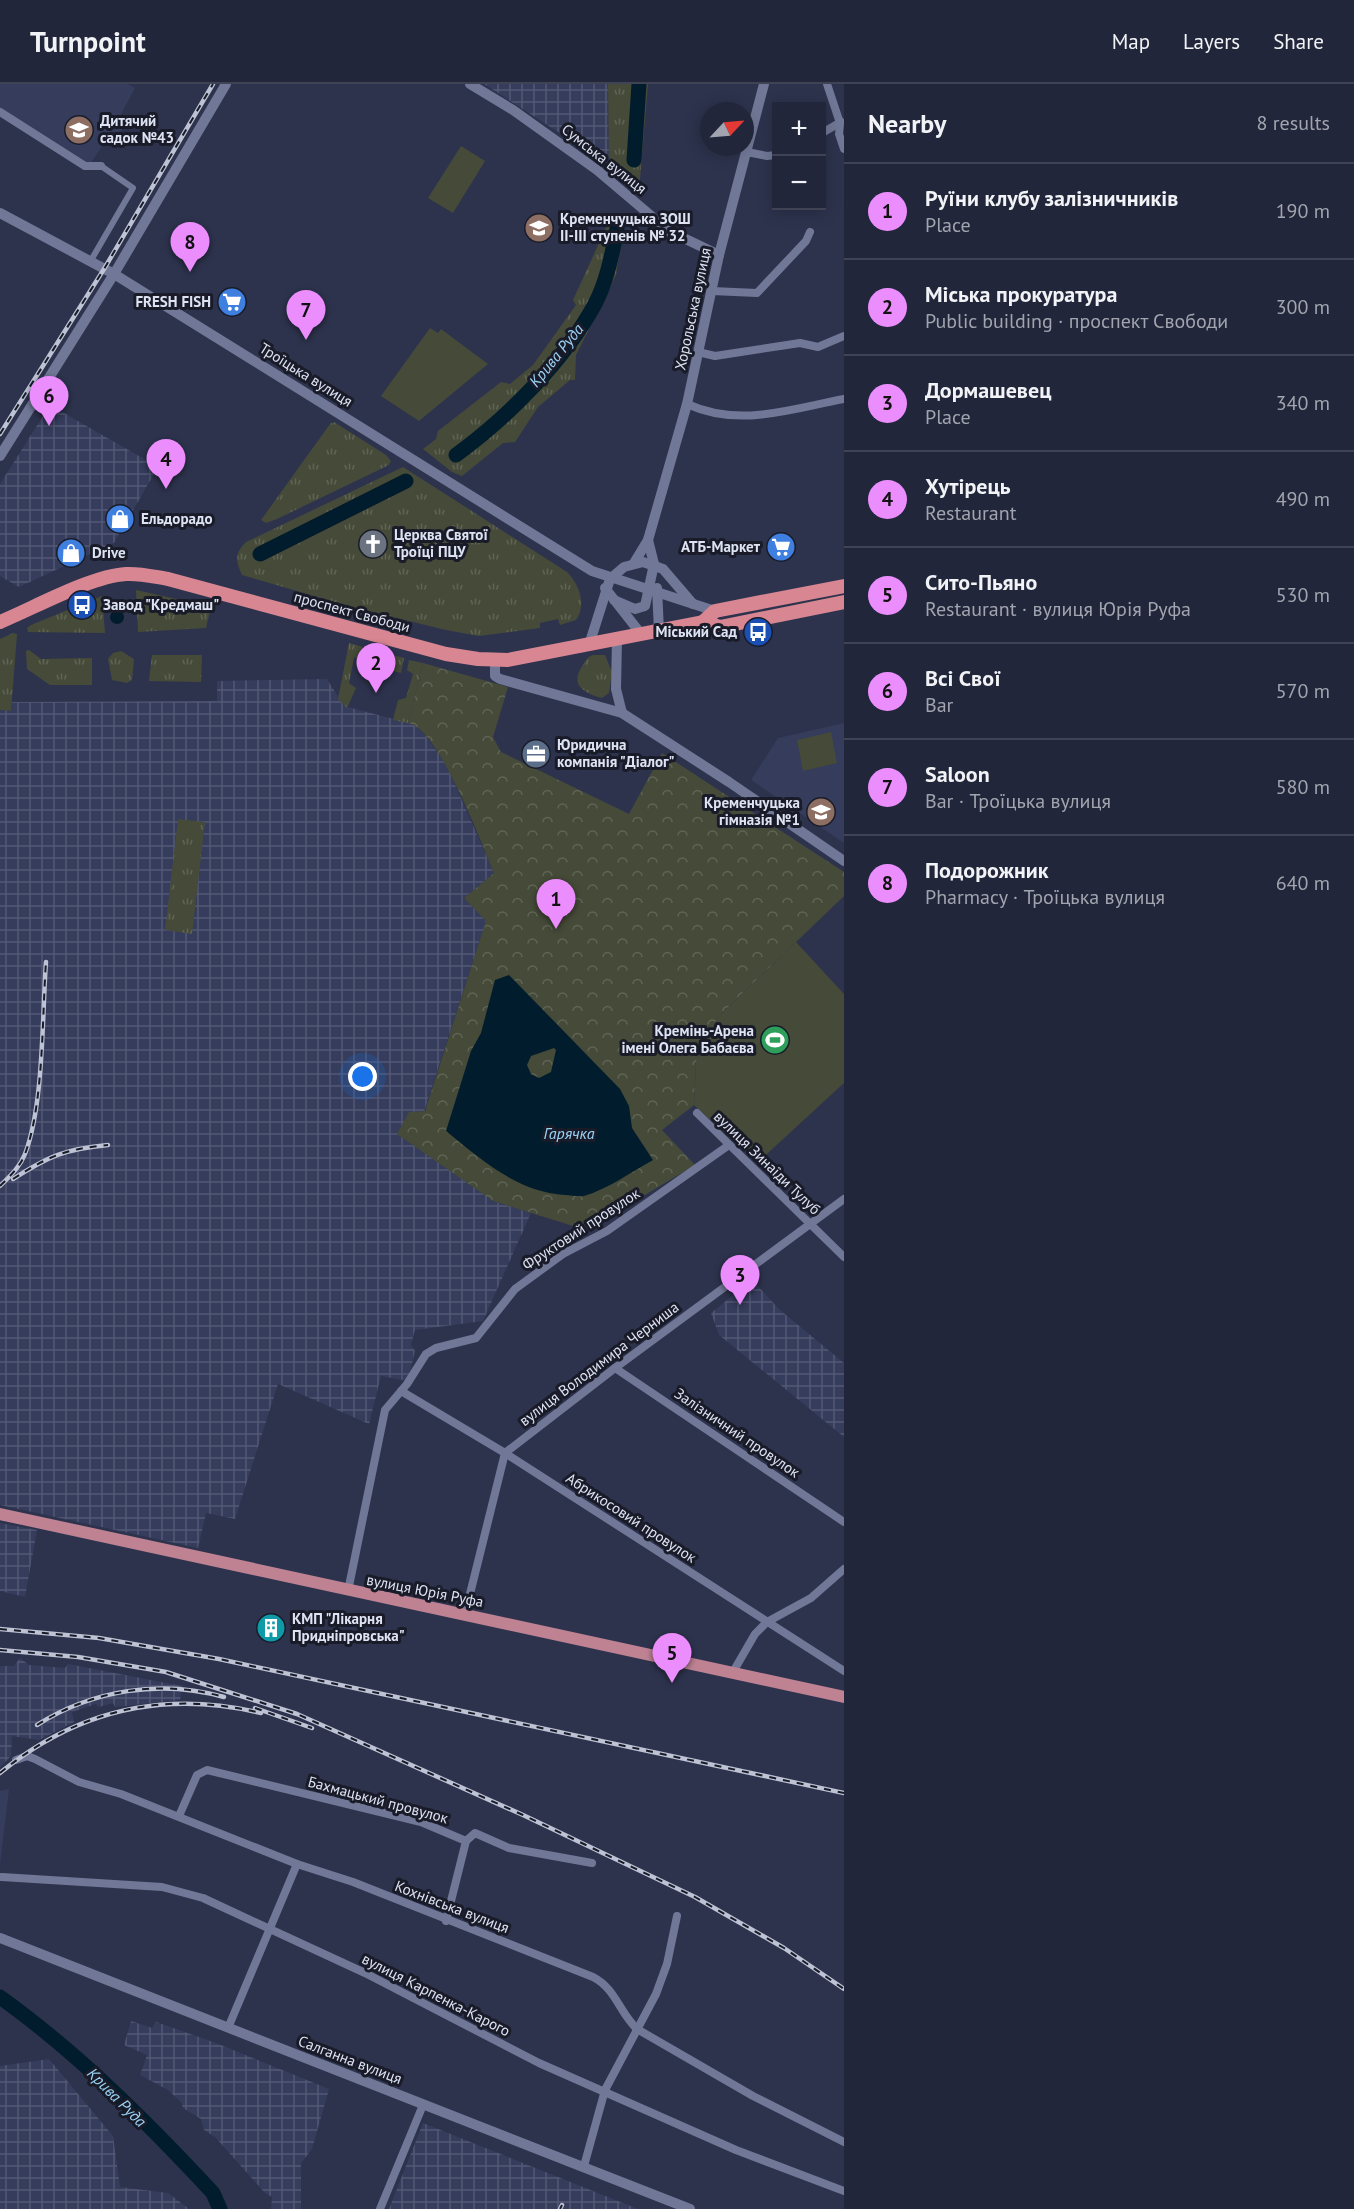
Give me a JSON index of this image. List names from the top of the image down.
{
  "streets": {
    "highway": ["проспект Свободи"],
    "main road": ["вулиця Юрія Руфа"],
    "street": [
      "Сумська вулиця",
      "Хорольська вулиця",
      "Троїцька вулиця",
      "вулиця Зинаїди Тулуб",
      "Фруктовий провулок",
      "вулиця Володимира Черниша",
      "Залізничний провулок",
      "Абрикосовий провулок",
      "Бахмацький провулок",
      "Кохнівська вулиця",
      "вулиця Карпенка-Карого",
      "Салганна вулиця"
    ]
  },
  "crossings": [
    ["Сумська вулиця", "Хорольська вулиця"],
    ["вулиця Зинаїди Тулуб", "Фруктовий провулок"],
    ["вулиця Зинаїди Тулуб", "вулиця Володимира Черниша"],
    ["Фруктовий провулок", "Абрикосовий провулок"],
    ["Фруктовий провулок", "вулиця Юрія Руфа"],
    ["вулиця Володимира Черниша", "Залізничний провулок"],
    ["вулиця Володимира Черниша", "Абрикосовий провулок"],
    ["Бахмацький провулок", "Кохнівська вулиця"]
  ],
  "water": ["Крива Руда", "Гарячка"],
  "places": {
    "school or university": ["Дитячий садок №43", "Кременчуцька ЗОШ ІІ-ІІІ ступенів № 32", "Кременчуцька гімназія №1"],
    "supermarket": ["FRESH FISH", "АТБ-Маркет"],
    "shop": ["Ельдорадо", "Drive"],
    "church": ["Церква Святої Троїці ПЦУ"],
    "bus stop": ["Завод \"Кредмаш\"", "Міський Сад"],
    "office": ["Юридична компанія \"Діалог\""],
    "sports": ["Кремінь-Арена імені Олега Бабаєва"],
    "building": ["КМП \"Лікарня Придніпровська\""]
  },
  "north": "top right",
  "page": {
    "header": "Turnpoint",
    "nav": ["Map", "Layers", "Share"],
    "heading": ["Nearby", "8 results"],
    "map_buttons": ["+", "−"],
    "list": [
      {
        "mark": "1",
        "name": "Руїни клубу залізничників",
        "note": "Place",
        "value": "190 m"
      },
      {
        "mark": "2",
        "name": "Міська прокуратура",
        "note": "Public building · проспект Свободи",
        "value": "300 m"
      },
      {
        "mark": "3",
        "name": "Дормашевец",
        "note": "Place",
        "value": "340 m"
      },
      {
        "mark": "4",
        "name": "Хутірець",
        "note": "Restaurant",
        "value": "490 m"
      },
      {
        "mark": "5",
        "name": "Сито-Пьяно",
        "note": "Restaurant · вулиця Юрія Руфа",
        "value": "530 m"
      },
      {
        "mark": "6",
        "name": "Всі Свої",
        "note": "Bar",
        "value": "570 m"
      },
      {
        "mark": "7",
        "name": "Saloon",
        "note": "Bar · Троїцька вулиця",
        "value": "580 m"
      },
      {
        "mark": "8",
        "name": "Подорожник",
        "note": "Pharmacy · Троїцька вулиця",
        "value": "640 m"
      }
    ],
    "pins": [
      "8",
      "7",
      "6",
      "4",
      "2",
      "1",
      "3",
      "5"
    ]
  }
}
